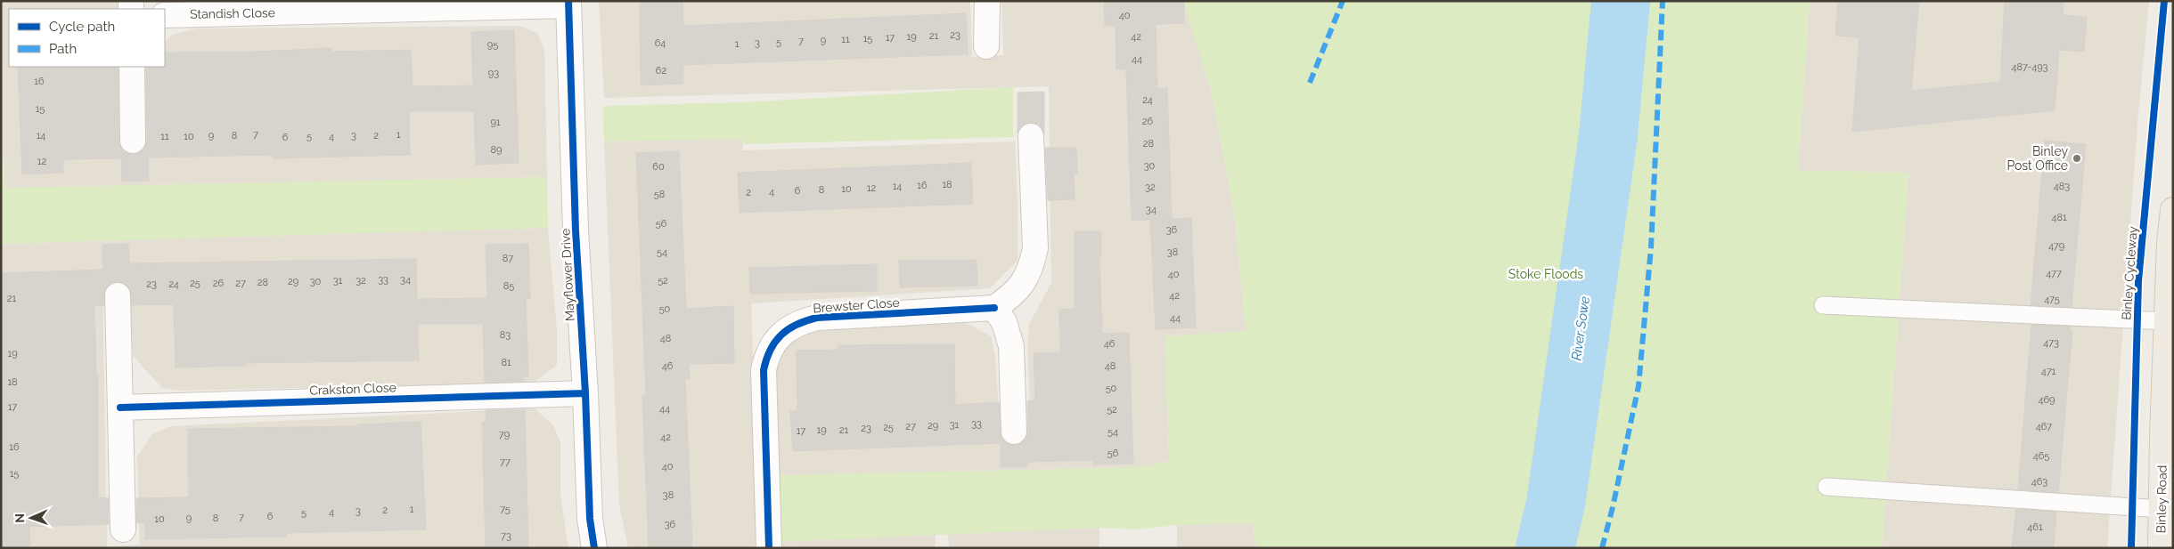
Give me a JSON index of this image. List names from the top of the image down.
{
  "streets": {
    "main road": ["Binley Road"],
    "street": [
      "Standish Close",
      "Mayflower Drive",
      "Brewster Close",
      "Crakston Close"
    ],
    "cycle path": ["Binley Cycleway"]
  },
  "crossings": [
    ["Standish Close", "Mayflower Drive"],
    ["Mayflower Drive", "Crakston Close"]
  ],
  "water": ["River Sowe"],
  "parks": ["Stoke Floods"],
  "places": ["Binley Post Office"],
  "house_numbers": [
    "40",
    "23",
    "21",
    "19",
    "42",
    "17",
    "15",
    "11",
    "9",
    "7",
    "5",
    "64",
    "3",
    "1",
    "95",
    "44",
    "487-493",
    "62",
    "93",
    "16",
    "24",
    "15",
    "26",
    "91",
    "7",
    "1",
    "14",
    "9",
    "8",
    "3",
    "2",
    "11",
    "10",
    "5",
    "4",
    "6",
    "28",
    "89",
    "12",
    "30",
    "60",
    "18",
    "16",
    "14",
    "483",
    "32",
    "12",
    "10",
    "8",
    "6",
    "4",
    "2",
    "58",
    "34",
    "481",
    "56",
    "36",
    "479",
    "54",
    "38",
    "87",
    "477",
    "40",
    "33",
    "34",
    "31",
    "32",
    "52",
    "29",
    "30",
    "28",
    "25",
    "26",
    "27",
    "23",
    "24",
    "85",
    "42",
    "21",
    "475",
    "50",
    "44",
    "83",
    "48",
    "473",
    "46",
    "19",
    "81",
    "46",
    "48",
    "471",
    "18",
    "50",
    "469",
    "17",
    "44",
    "52",
    "33",
    "31",
    "29",
    "27",
    "467",
    "25",
    "23",
    "19",
    "21",
    "17",
    "54",
    "79",
    "42",
    "16",
    "56",
    "465",
    "77",
    "40",
    "15",
    "463",
    "38",
    "1",
    "75",
    "2",
    "3",
    "4",
    "5",
    "6",
    "7",
    "9",
    "8",
    "10",
    "36",
    "461",
    "73"
  ],
  "legend": ["Cycle path", "Path"],
  "north": "left"
}
